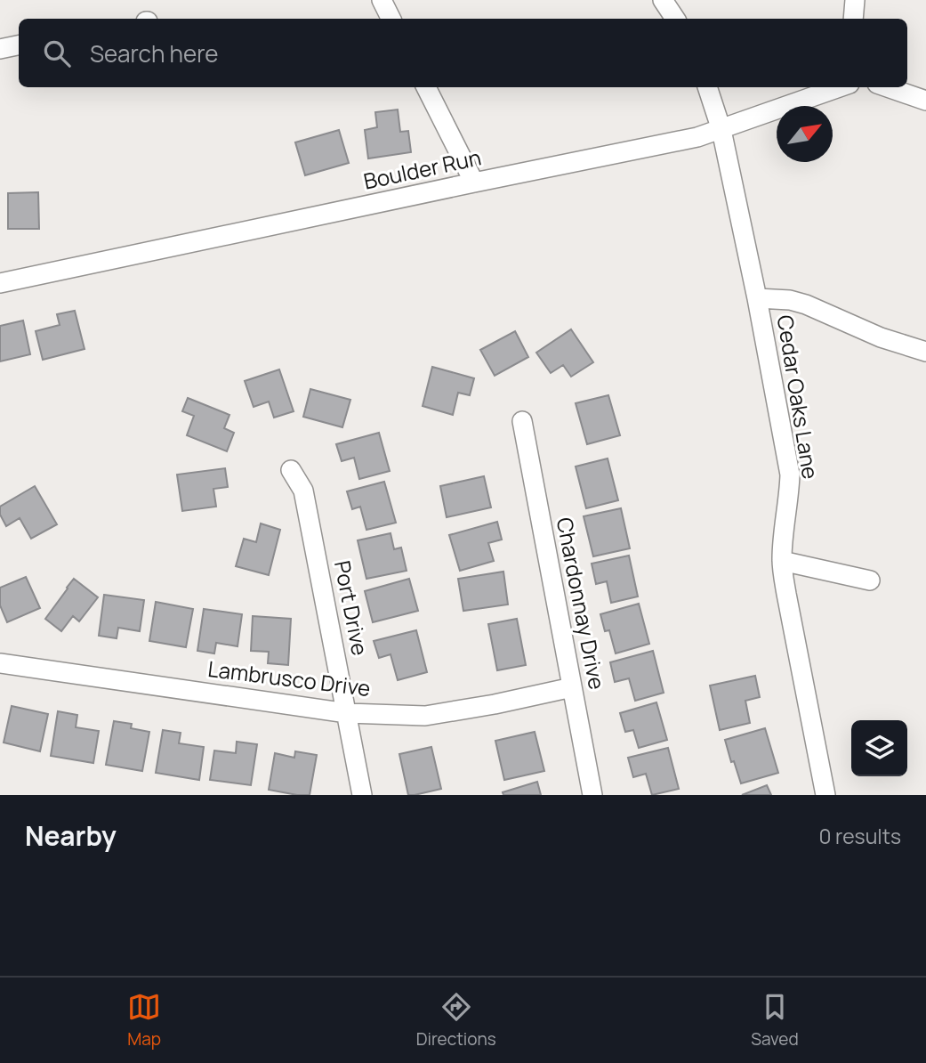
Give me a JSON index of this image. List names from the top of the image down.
{
  "streets": {
    "street": [
      "Boulder Run",
      "Cedar Oaks Lane",
      "Chardonnay Drive",
      "Port Drive",
      "Lambrusco Drive"
    ]
  },
  "crossings": [
    ["Boulder Run", "Cedar Oaks Lane"],
    ["Chardonnay Drive", "Lambrusco Drive"],
    ["Port Drive", "Lambrusco Drive"]
  ],
  "north": "top right",
  "page": {
    "search": "Search here",
    "heading": ["Nearby", "0 results"],
    "nav": ["Map", "Directions", "Saved"]
  }
}
